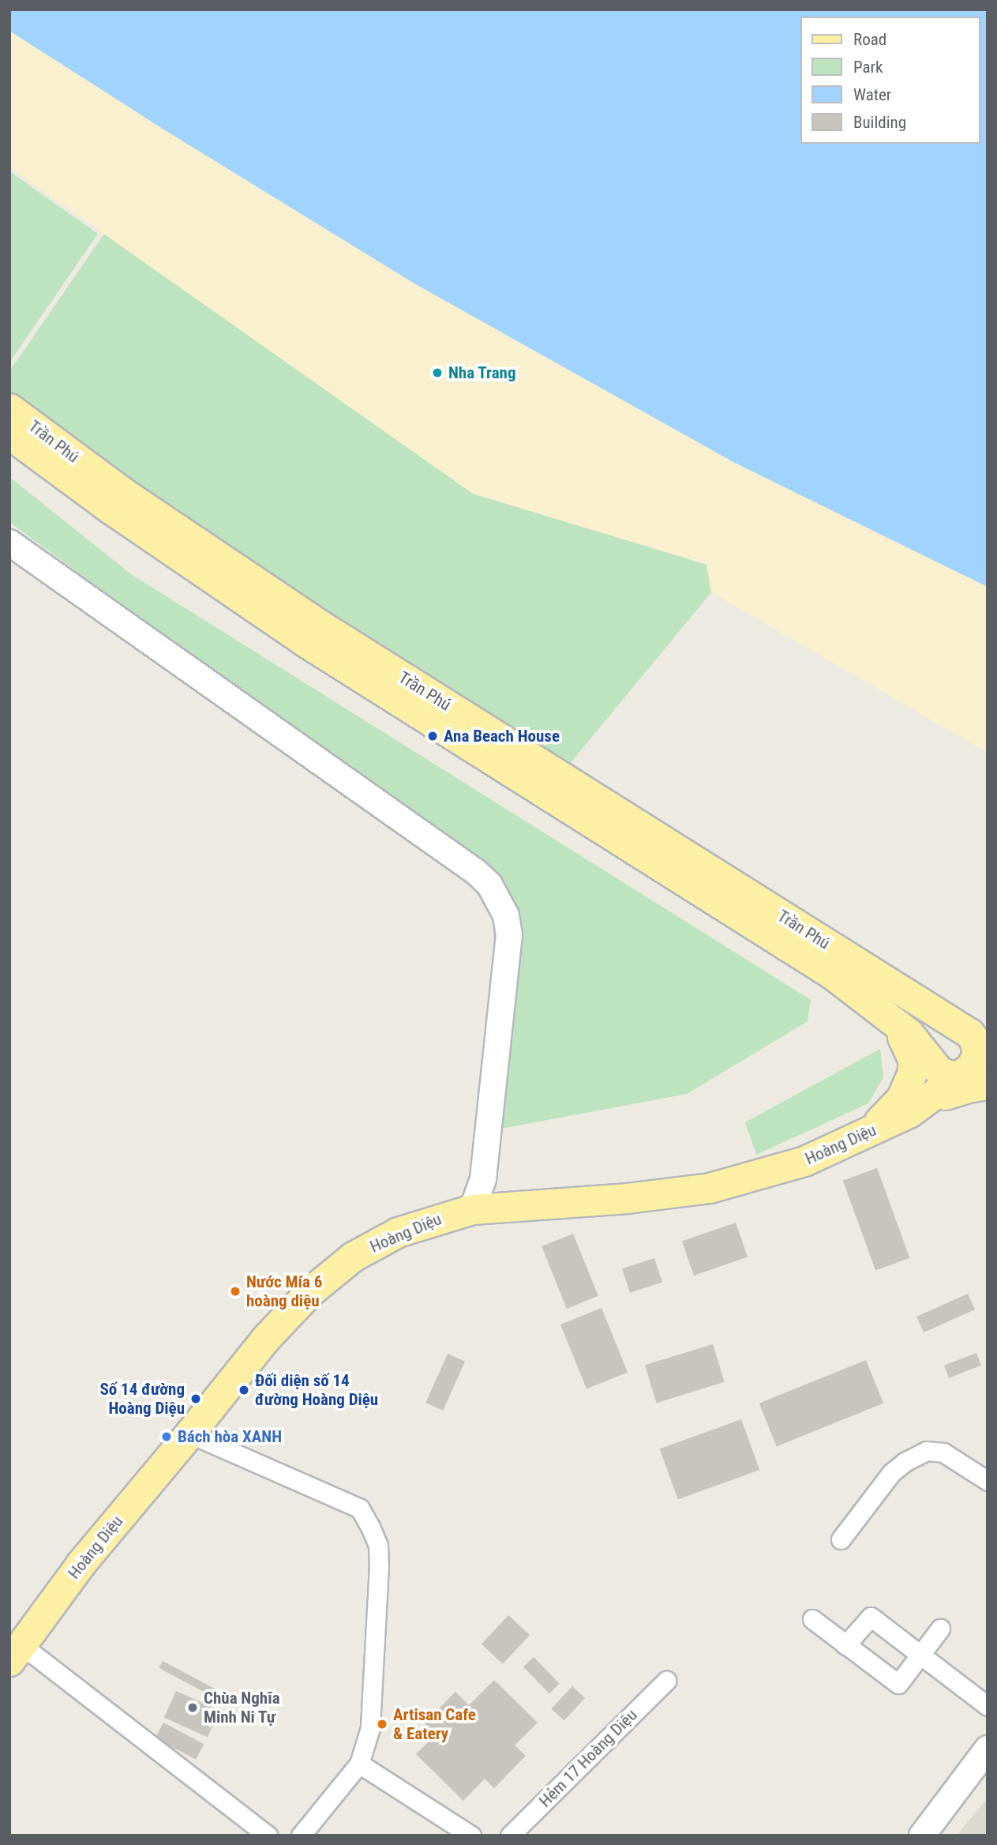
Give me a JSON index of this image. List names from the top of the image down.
{
  "streets": {
    "main road": ["Trần Phú", "Hoàng Diệu"],
    "street": ["Hẻm 17 Hoàng Diệu"]
  },
  "crossings": [
    ["Trần Phú", "Hoàng Diệu"]
  ],
  "places": [
    "Nha Trang",
    "Ana Beach House",
    "Nước Mía 6 hoàng diệu",
    "Đối diện số 14 đường Hoàng Diệu",
    "Số 14 đường Hoàng Diệu",
    "Bách hòa XANH",
    "Chùa Nghĩa Minh Ni Tự",
    "Artisan Cafe & Eatery"
  ],
  "legend": [
    "Road",
    "Park",
    "Water",
    "Building"
  ]
}
